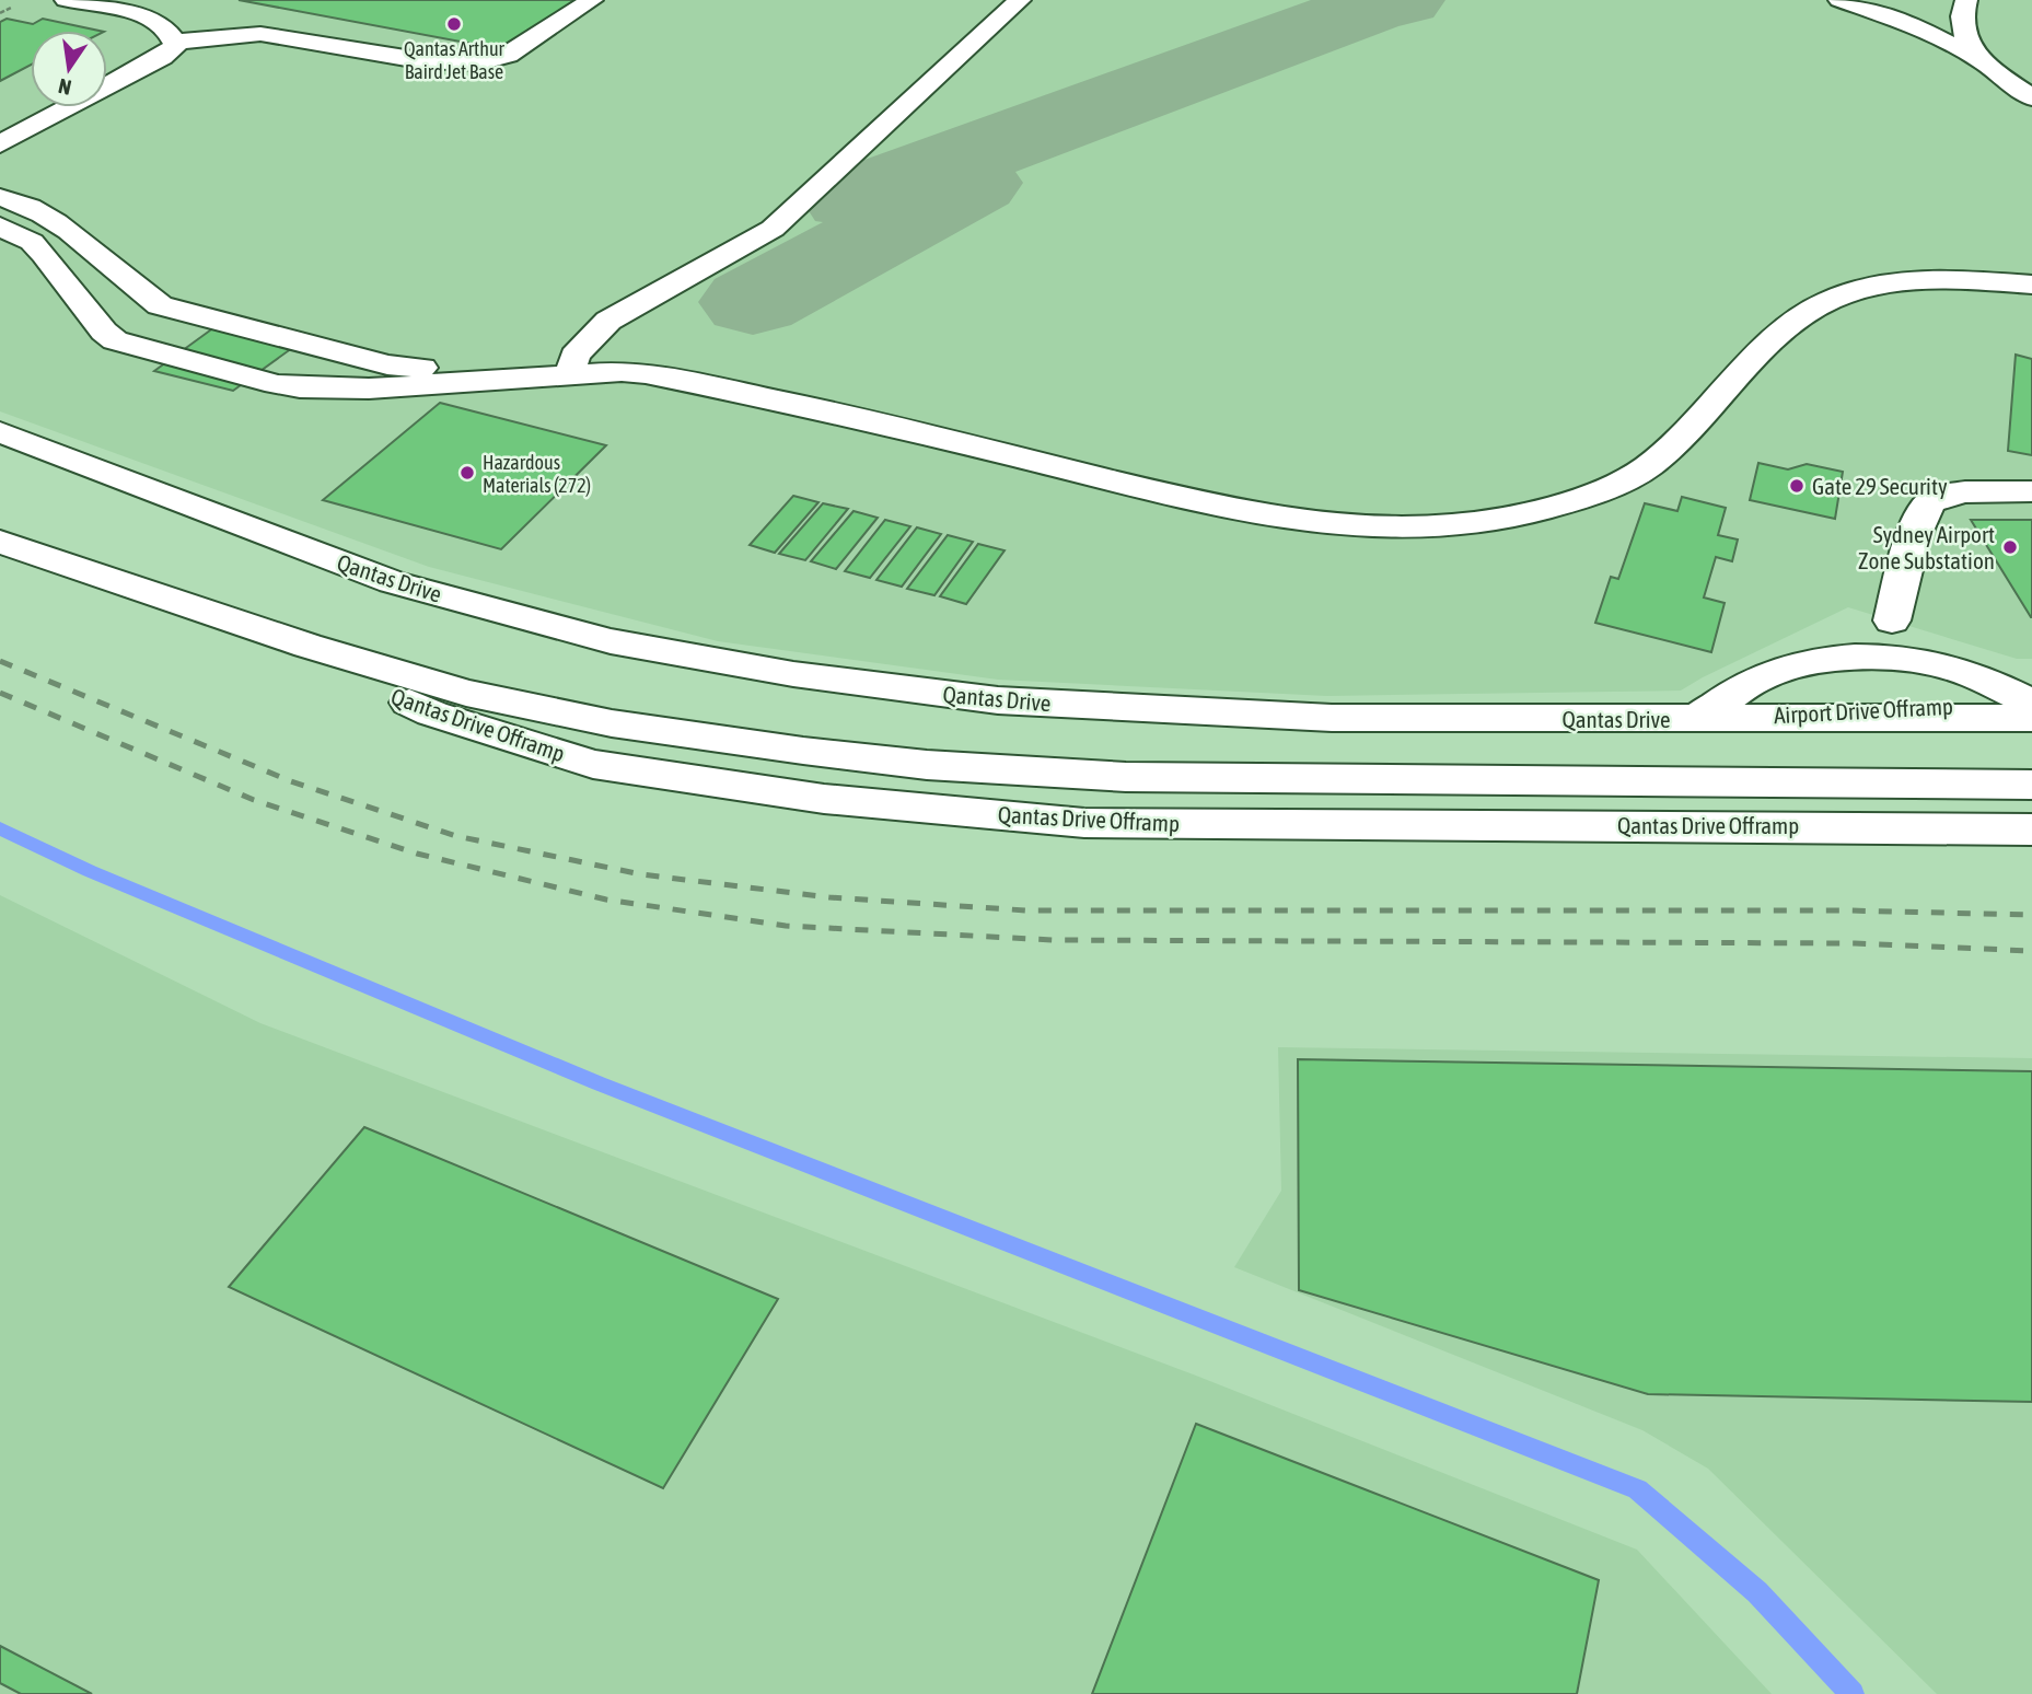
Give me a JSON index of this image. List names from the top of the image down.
{
  "streets": {
    "main road": ["Qantas Drive", "Airport Drive Offramp", "Qantas Drive Offramp"]
  },
  "crossings": [
    ["Qantas Drive", "Airport Drive Offramp"]
  ],
  "places": [
    "Qantas Arthur Baird Jet Base",
    "Hazardous Materials (272)",
    "Gate 29 Security",
    "Sydney Airport Zone Substation"
  ],
  "north": "bottom"
}
